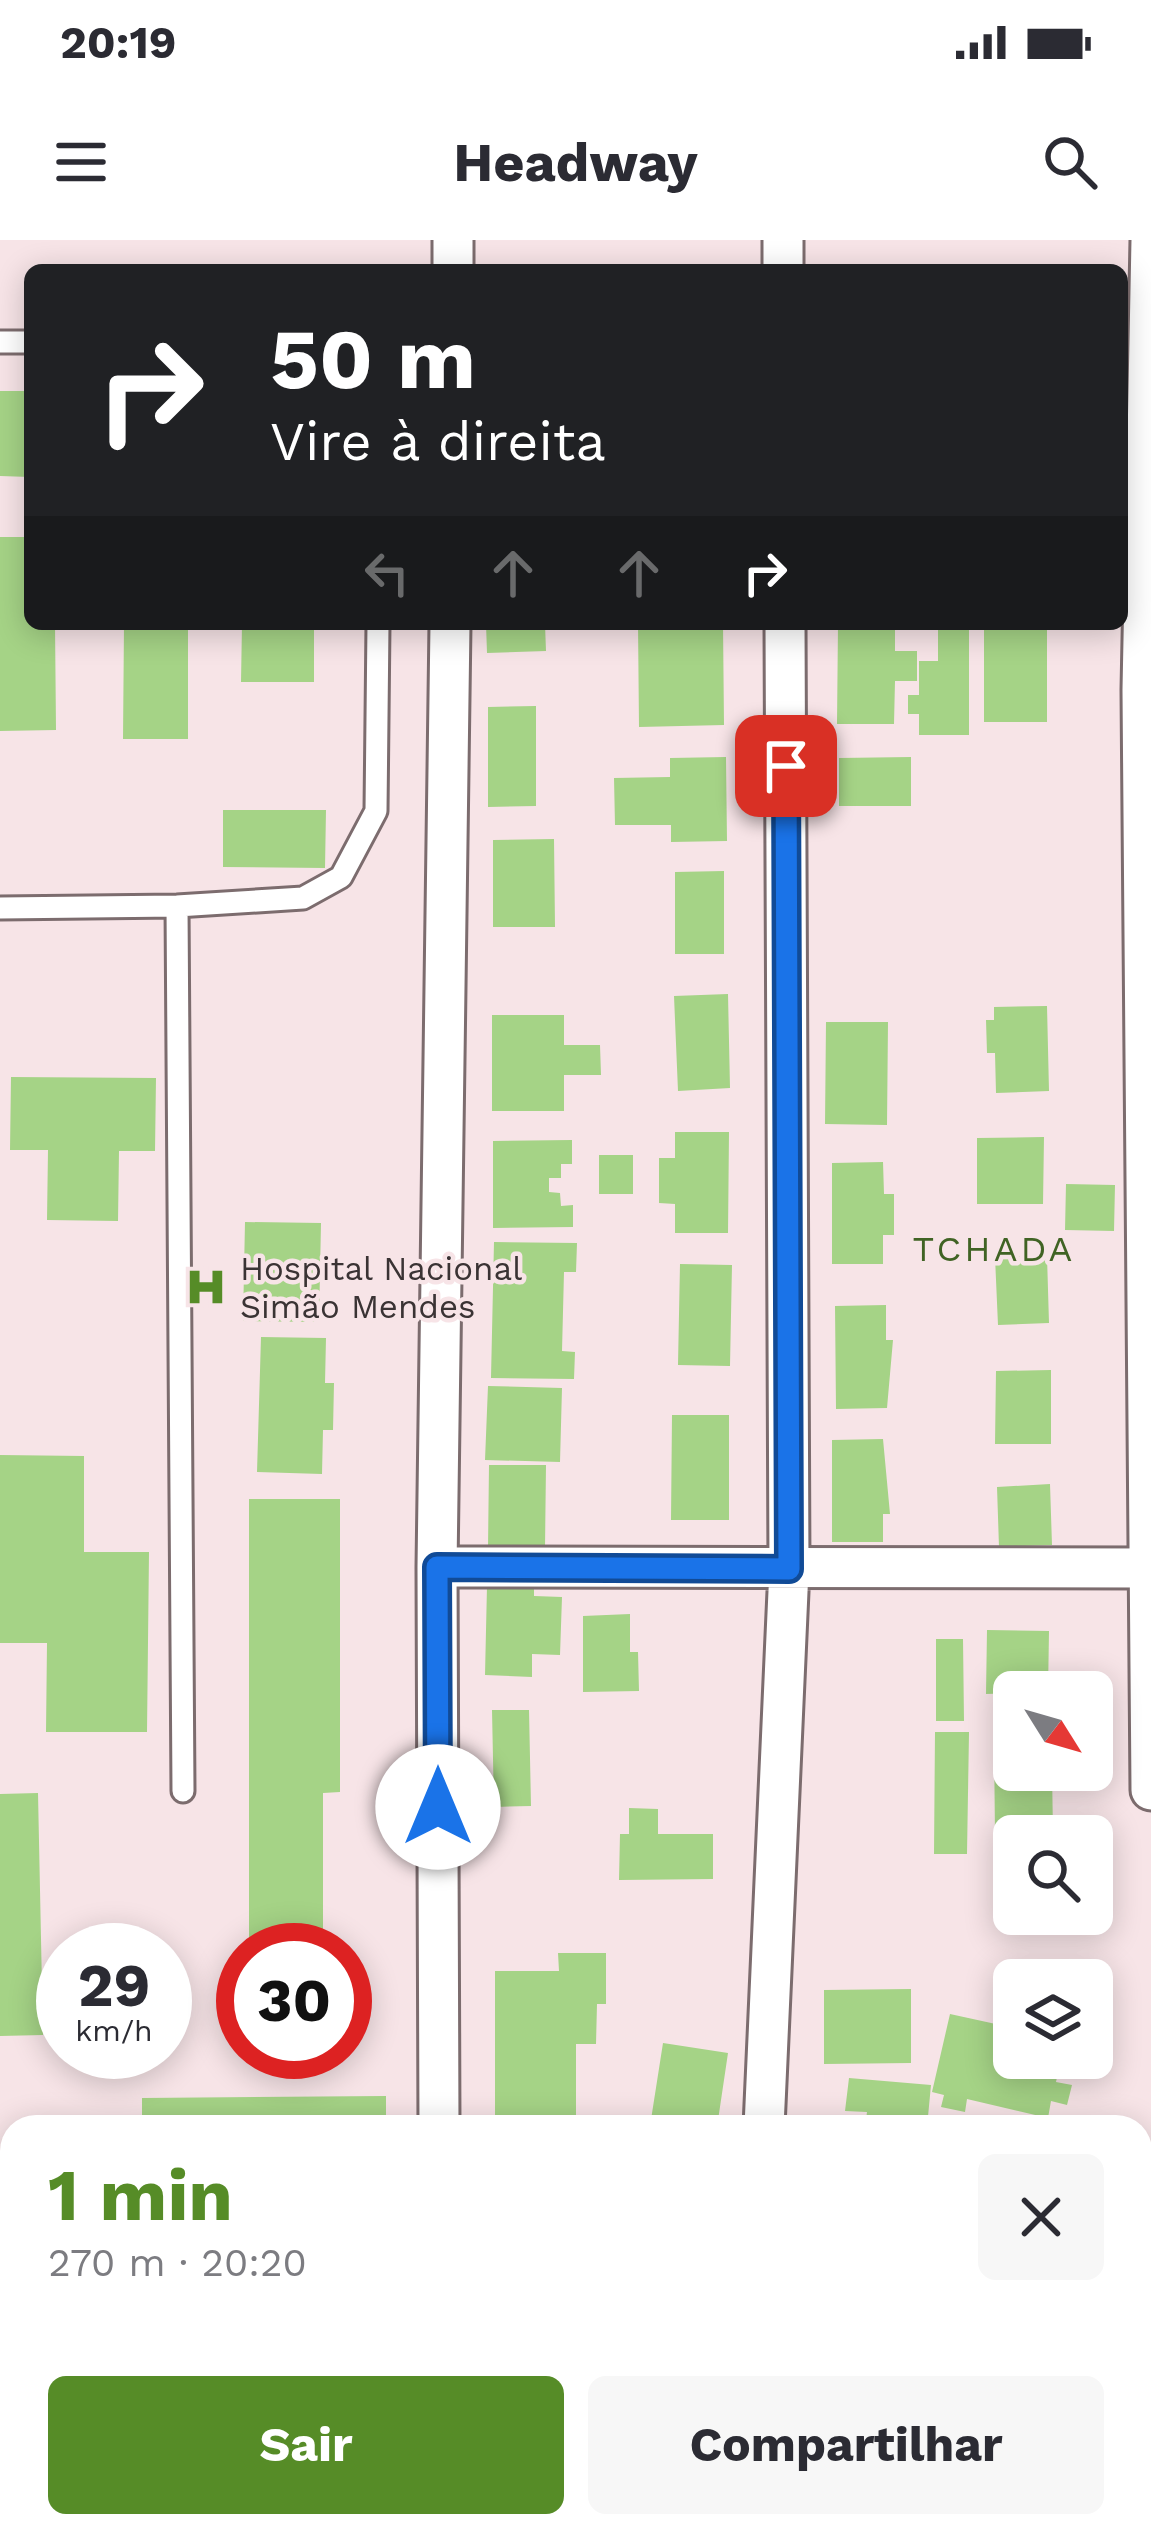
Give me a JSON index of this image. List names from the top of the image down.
{
  "districts": ["TCHADA"],
  "places": {
    "hospital": ["Hospital Nacional Simão Mendes"]
  },
  "north": "bottom right",
  "page": {
    "status": "20:19",
    "header": "Headway",
    "turn": ["50 m", "Vire à direita"],
    "speed": "29 km/h",
    "limit": "30",
    "heading": ["1 min", "270 m · 20:20"],
    "buttons": ["Sair", "Compartilhar"]
  }
}
